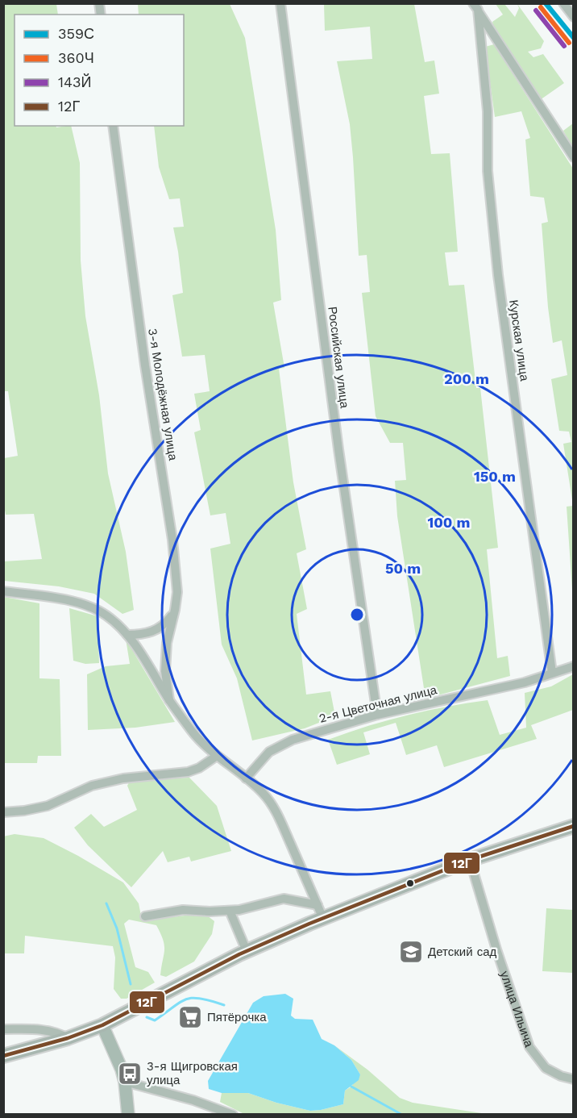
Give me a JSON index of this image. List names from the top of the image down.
{
  "streets": {
    "street": [
      "Курская улица",
      "Российская улица",
      "3-я Молодёжная улица",
      "2-я Цветочная улица",
      "улица Ильича"
    ]
  },
  "crossings": [
    ["Курская улица", "2-я Цветочная улица"],
    ["Российская улица", "2-я Цветочная улица"]
  ],
  "places": {
    "school or university": ["Детский сад"],
    "supermarket": ["Пятёрочка"],
    "bus stop": ["3-я Щигровская улица"]
  },
  "lines": [
    "transit line 359С",
    "transit line 360Ч",
    "transit line 143Й",
    "transit line 12Г"
  ],
  "legend": [
    "359С",
    "360Ч",
    "143Й",
    "12Г"
  ],
  "rings": [
    "200 m",
    "150 m",
    "100 m",
    "50 m"
  ]
}
